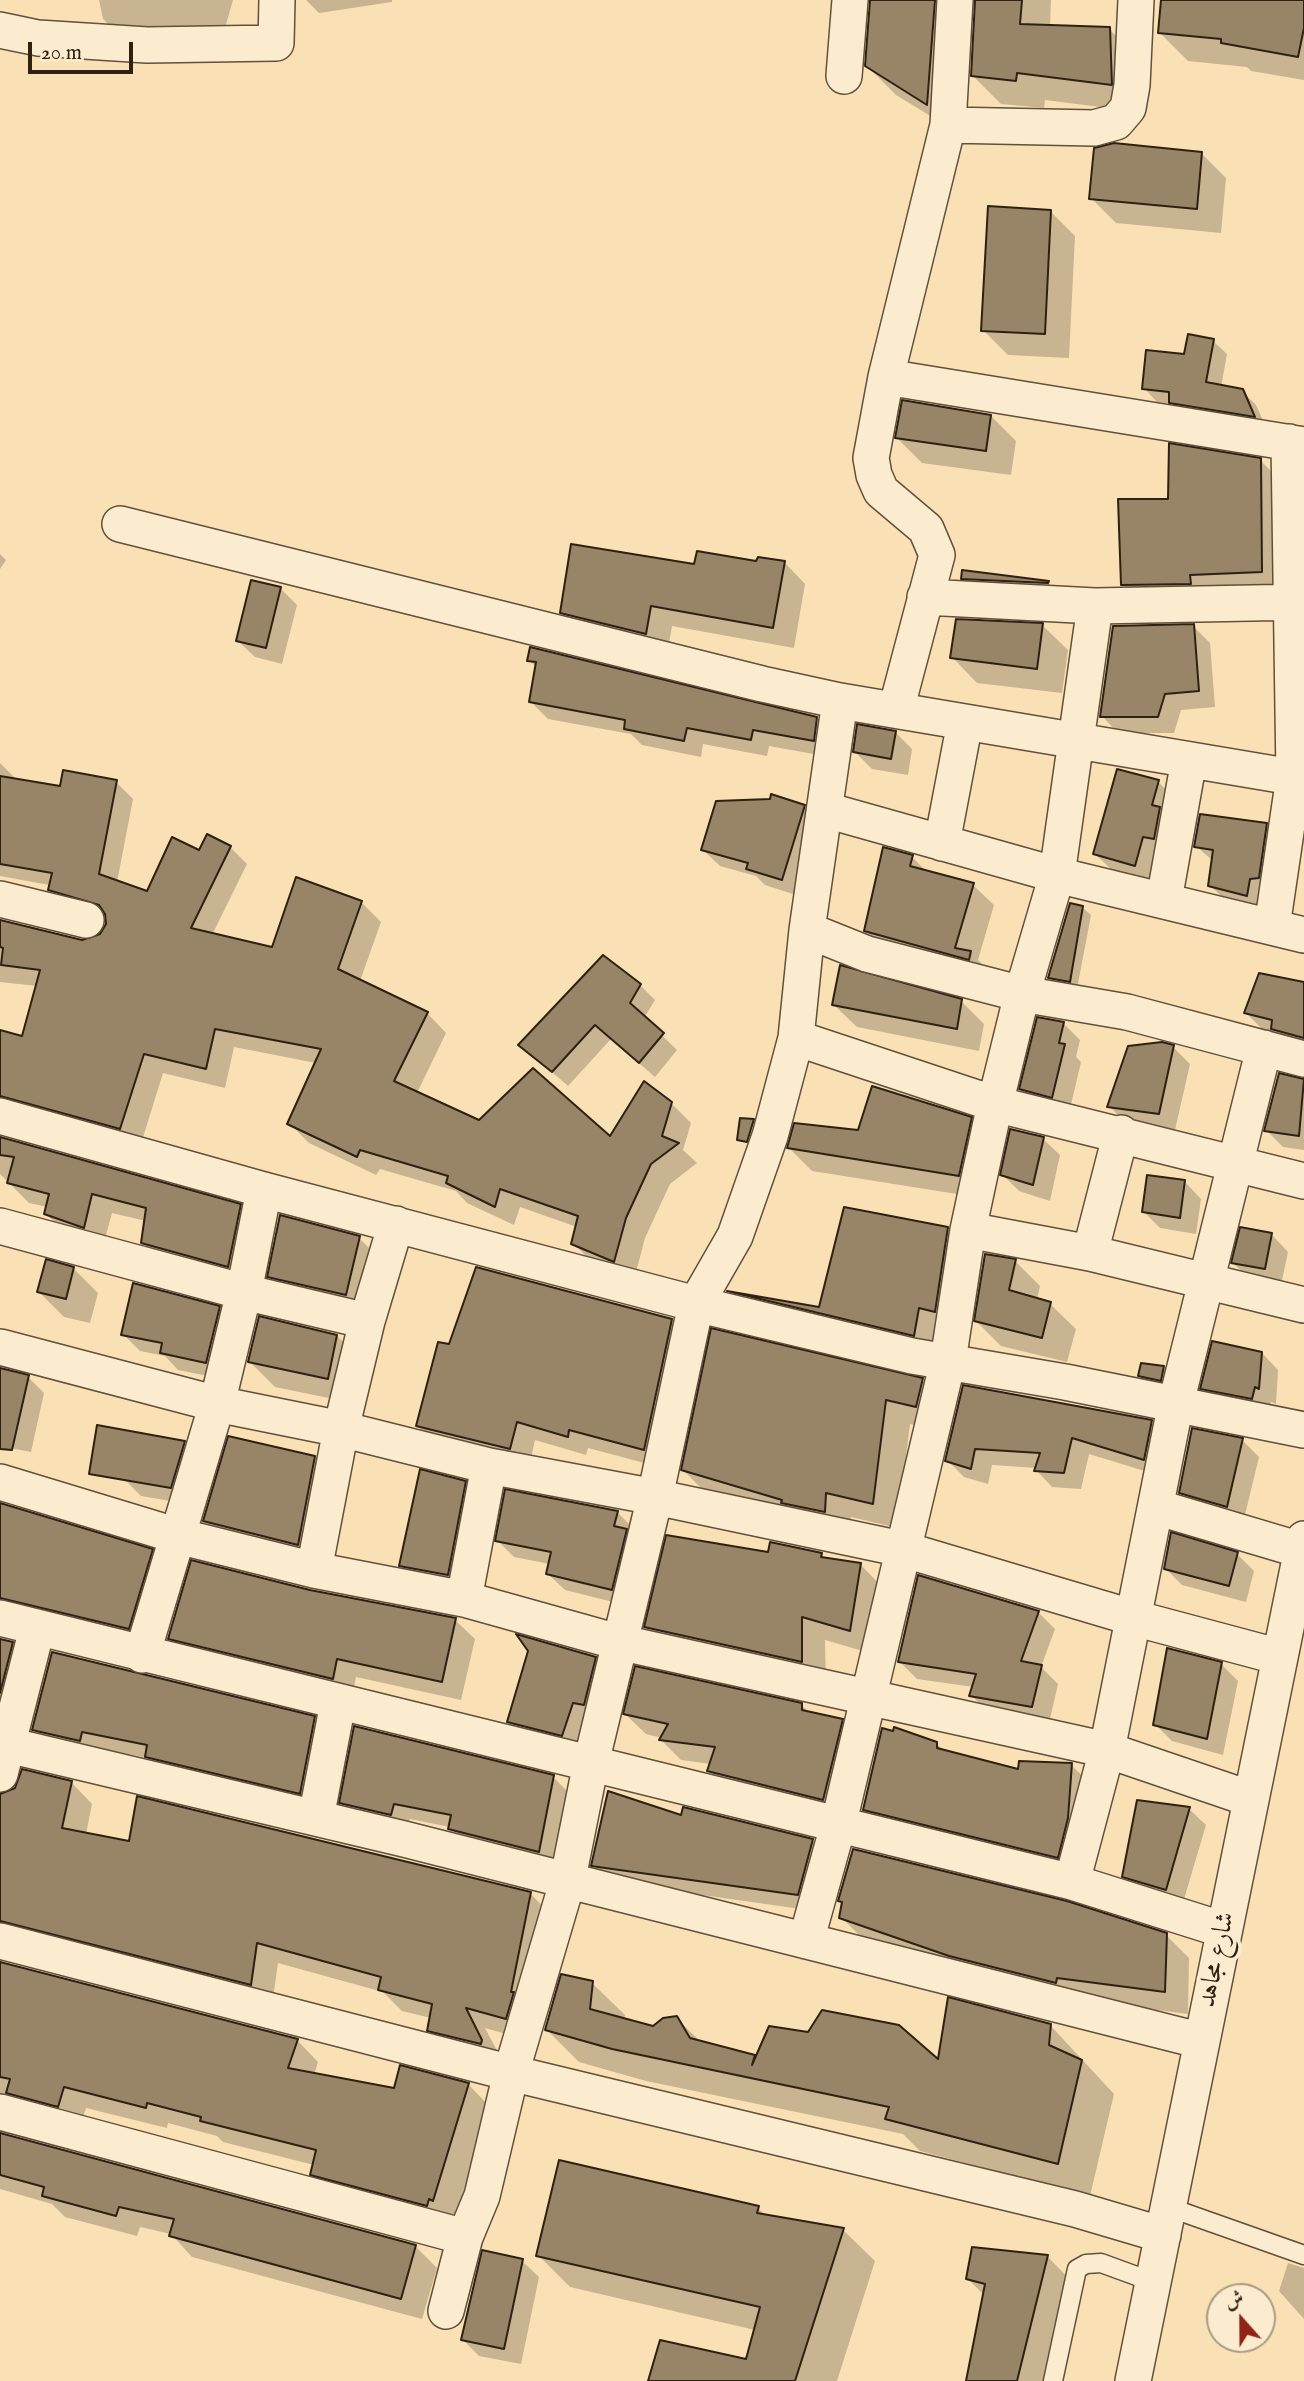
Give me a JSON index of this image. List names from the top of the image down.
{
  "streets": {
    "street": ["شارع مجاهد"]
  },
  "scale_bar": "20 m",
  "north": "top"
}
